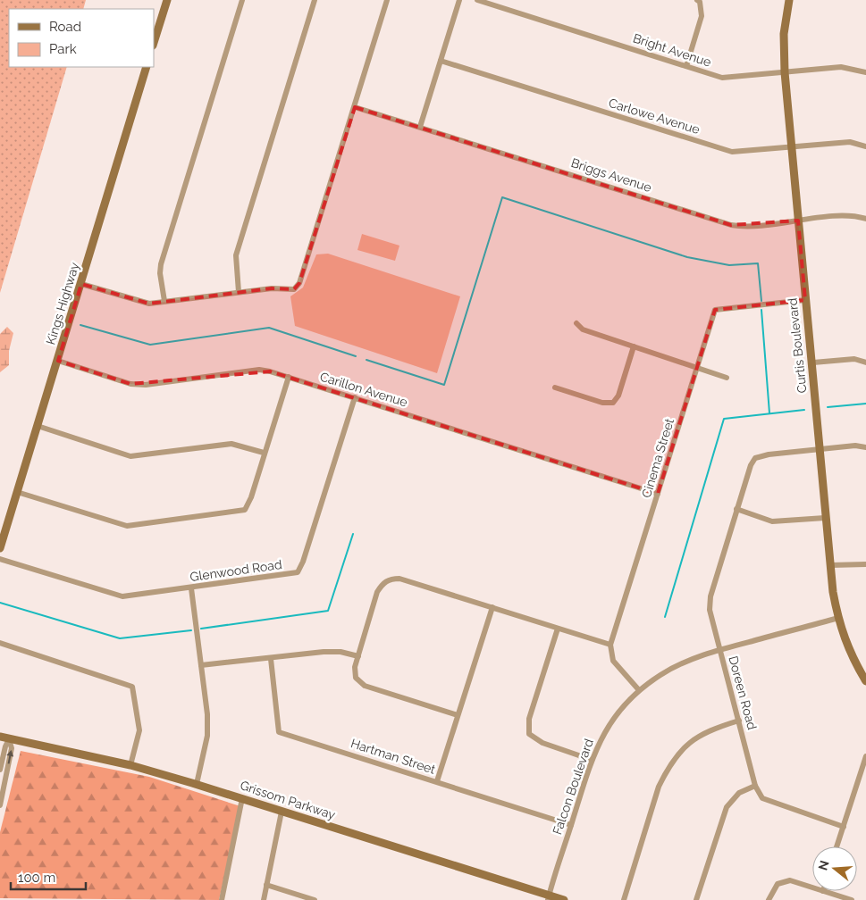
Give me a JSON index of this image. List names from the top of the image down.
{
  "streets": {
    "street": [
      "Bright Avenue",
      "Carlowe Avenue",
      "Briggs Avenue",
      "Kings Highway",
      "Curtis Boulevard",
      "Carillon Avenue",
      "Cinema Street",
      "Glenwood Road",
      "Doreen Road",
      "Hartman Street",
      "Falcon Boulevard",
      "Grissom Parkway"
    ]
  },
  "crossings": [
    ["Bright Avenue", "Curtis Boulevard"],
    ["Carlowe Avenue", "Curtis Boulevard"],
    ["Briggs Avenue", "Curtis Boulevard"],
    ["Kings Highway", "Carillon Avenue"],
    ["Curtis Boulevard", "Cinema Street"],
    ["Curtis Boulevard", "Doreen Road"],
    ["Curtis Boulevard", "Falcon Boulevard"],
    ["Carillon Avenue", "Cinema Street"],
    ["Carillon Avenue", "Glenwood Road"],
    ["Doreen Road", "Falcon Boulevard"],
    ["Hartman Street", "Falcon Boulevard"],
    ["Falcon Boulevard", "Grissom Parkway"]
  ],
  "legend": ["Road", "Park"],
  "scale_bar": "100 m",
  "north": "left"
}
